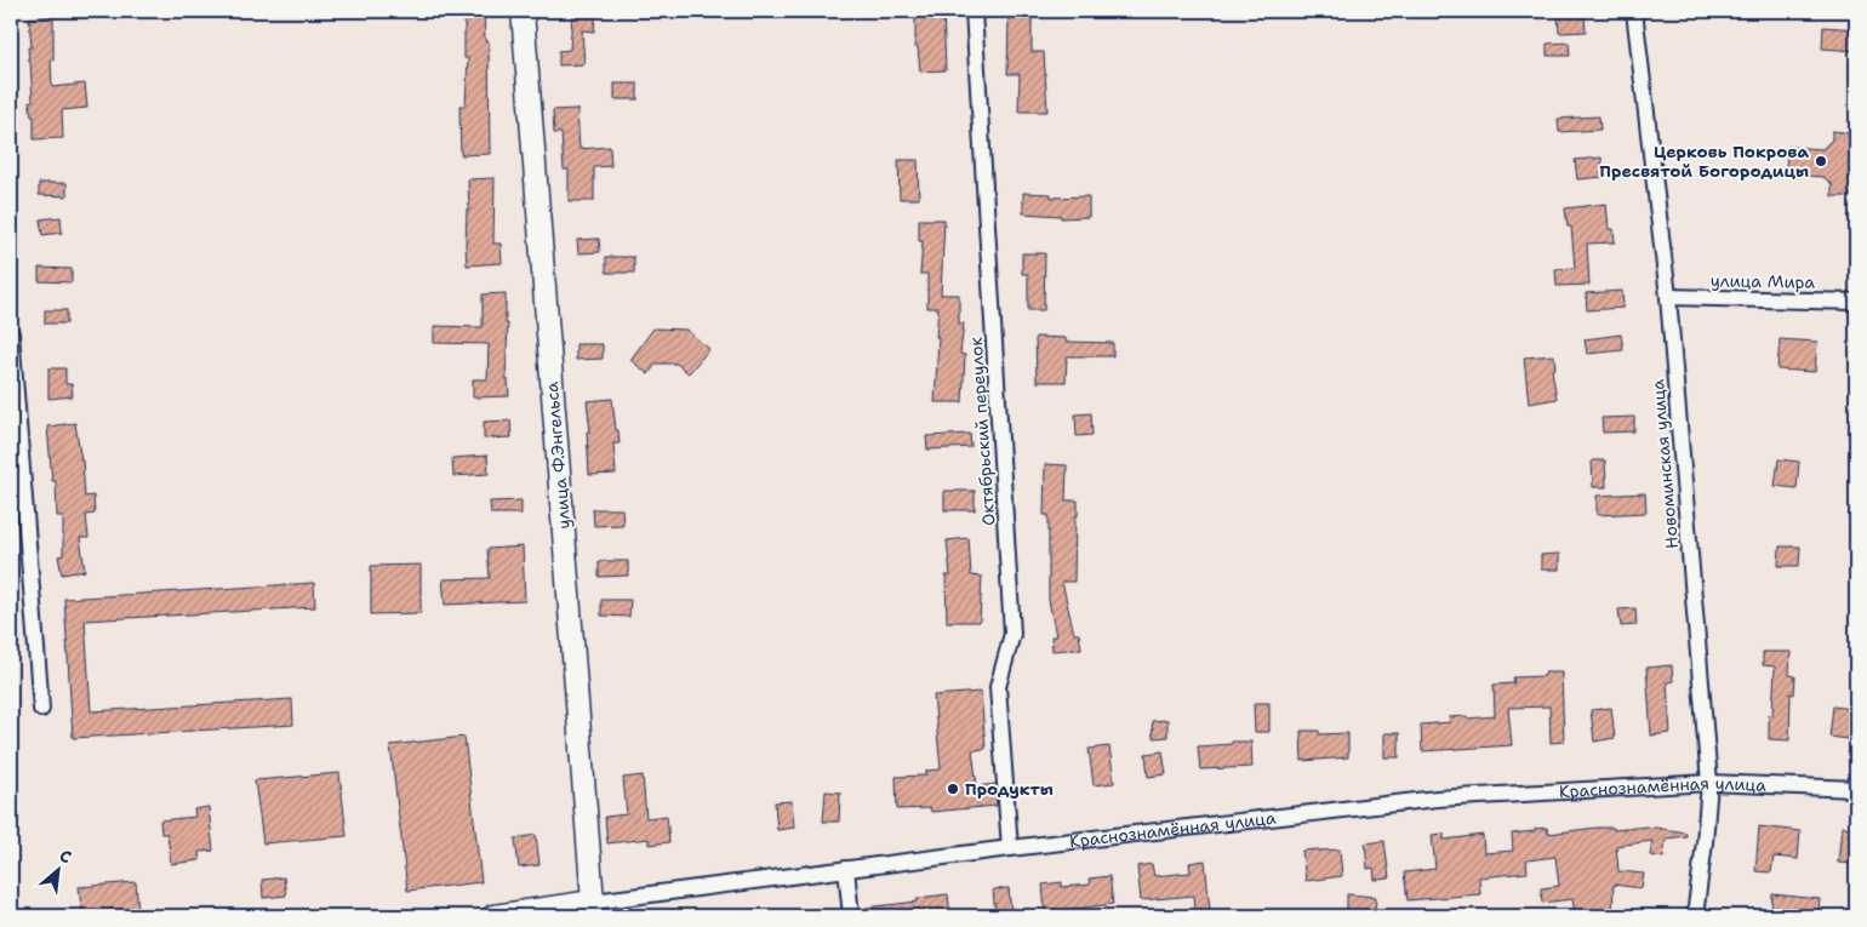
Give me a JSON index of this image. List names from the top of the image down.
{
  "streets": {
    "main road": ["улица Ф.Энгельса", "Краснознамённая улица"],
    "street": ["улица Мира", "Октябрьский переулок", "Новоминская улица"]
  },
  "crossings": [
    ["улица Мира", "Новоминская улица"],
    ["Октябрьский переулок", "Краснознамённая улица"],
    ["улица Ф.Энгельса", "Краснознамённая улица"],
    ["Новоминская улица", "Краснознамённая улица"]
  ],
  "places": ["Церковь Покрова Пресвятой Богородицы", "Продукты"],
  "north": "top right"
}
